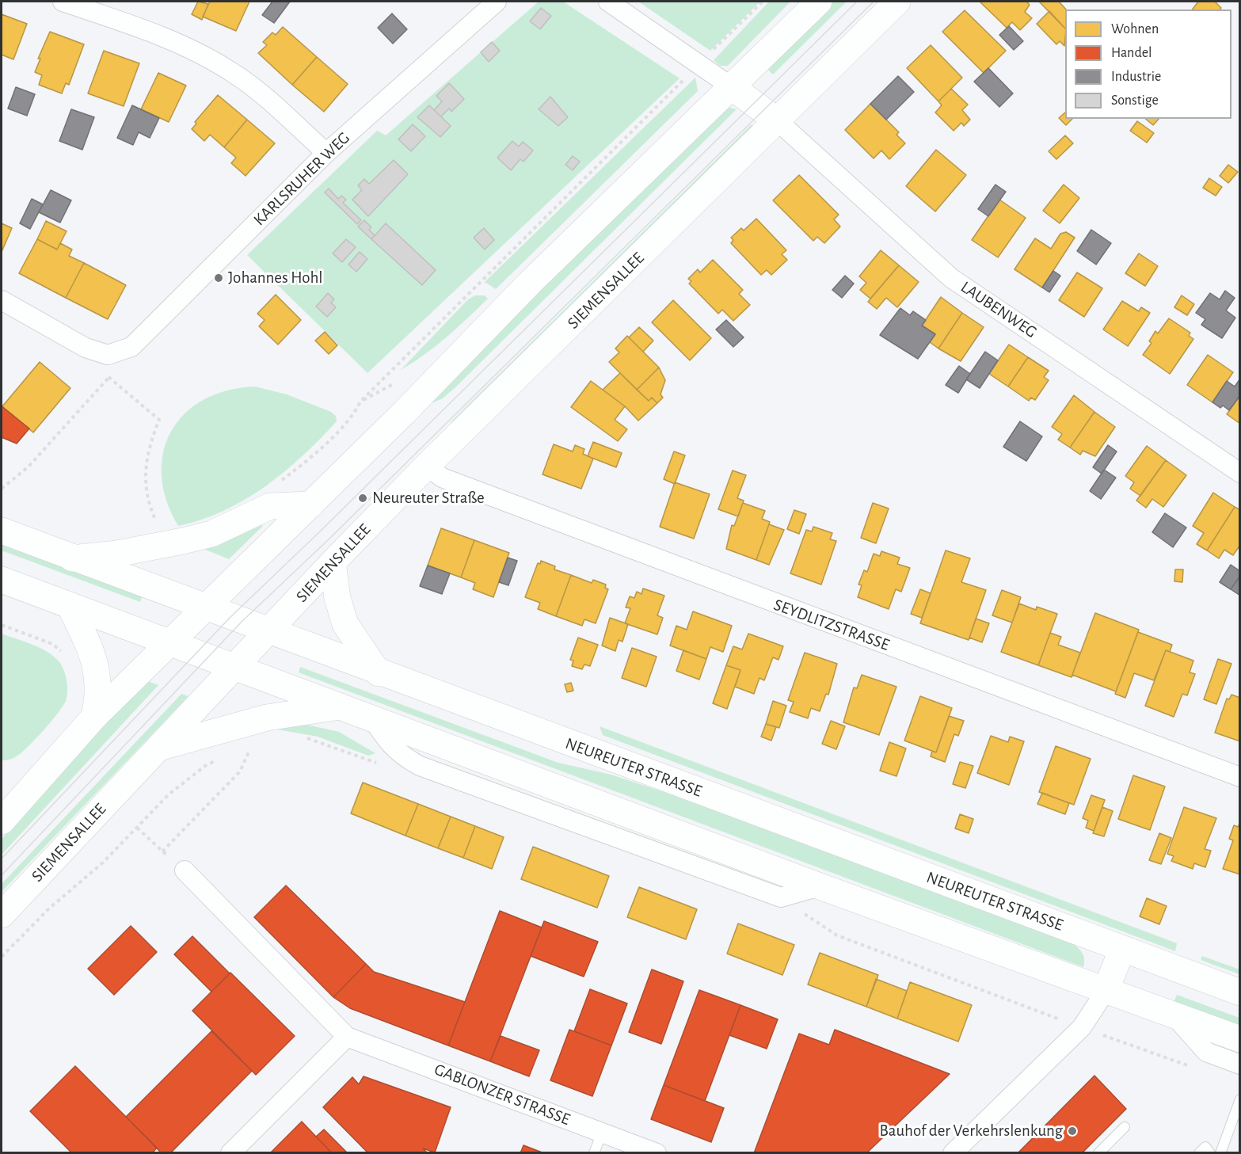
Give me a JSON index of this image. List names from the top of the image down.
{
  "streets": {
    "main road": ["SIEMENSALLEE", "NEUREUTER STRASSE"],
    "street": [
      "KARLSRUHER WEG",
      "LAUBENWEG",
      "SEYDLITZSTRASSE",
      "GABLONZER STRASSE"
    ]
  },
  "crossings": [
    ["SIEMENSALLEE", "LAUBENWEG"],
    ["SIEMENSALLEE", "SEYDLITZSTRASSE"],
    ["SIEMENSALLEE", "NEUREUTER STRASSE"]
  ],
  "places": ["Johannes Hohl", "Neureuter Straße", "Bauhof der Verkehrslenkung"],
  "legend": [
    "Wohnen",
    "Handel",
    "Industrie",
    "Sonstige"
  ]
}
